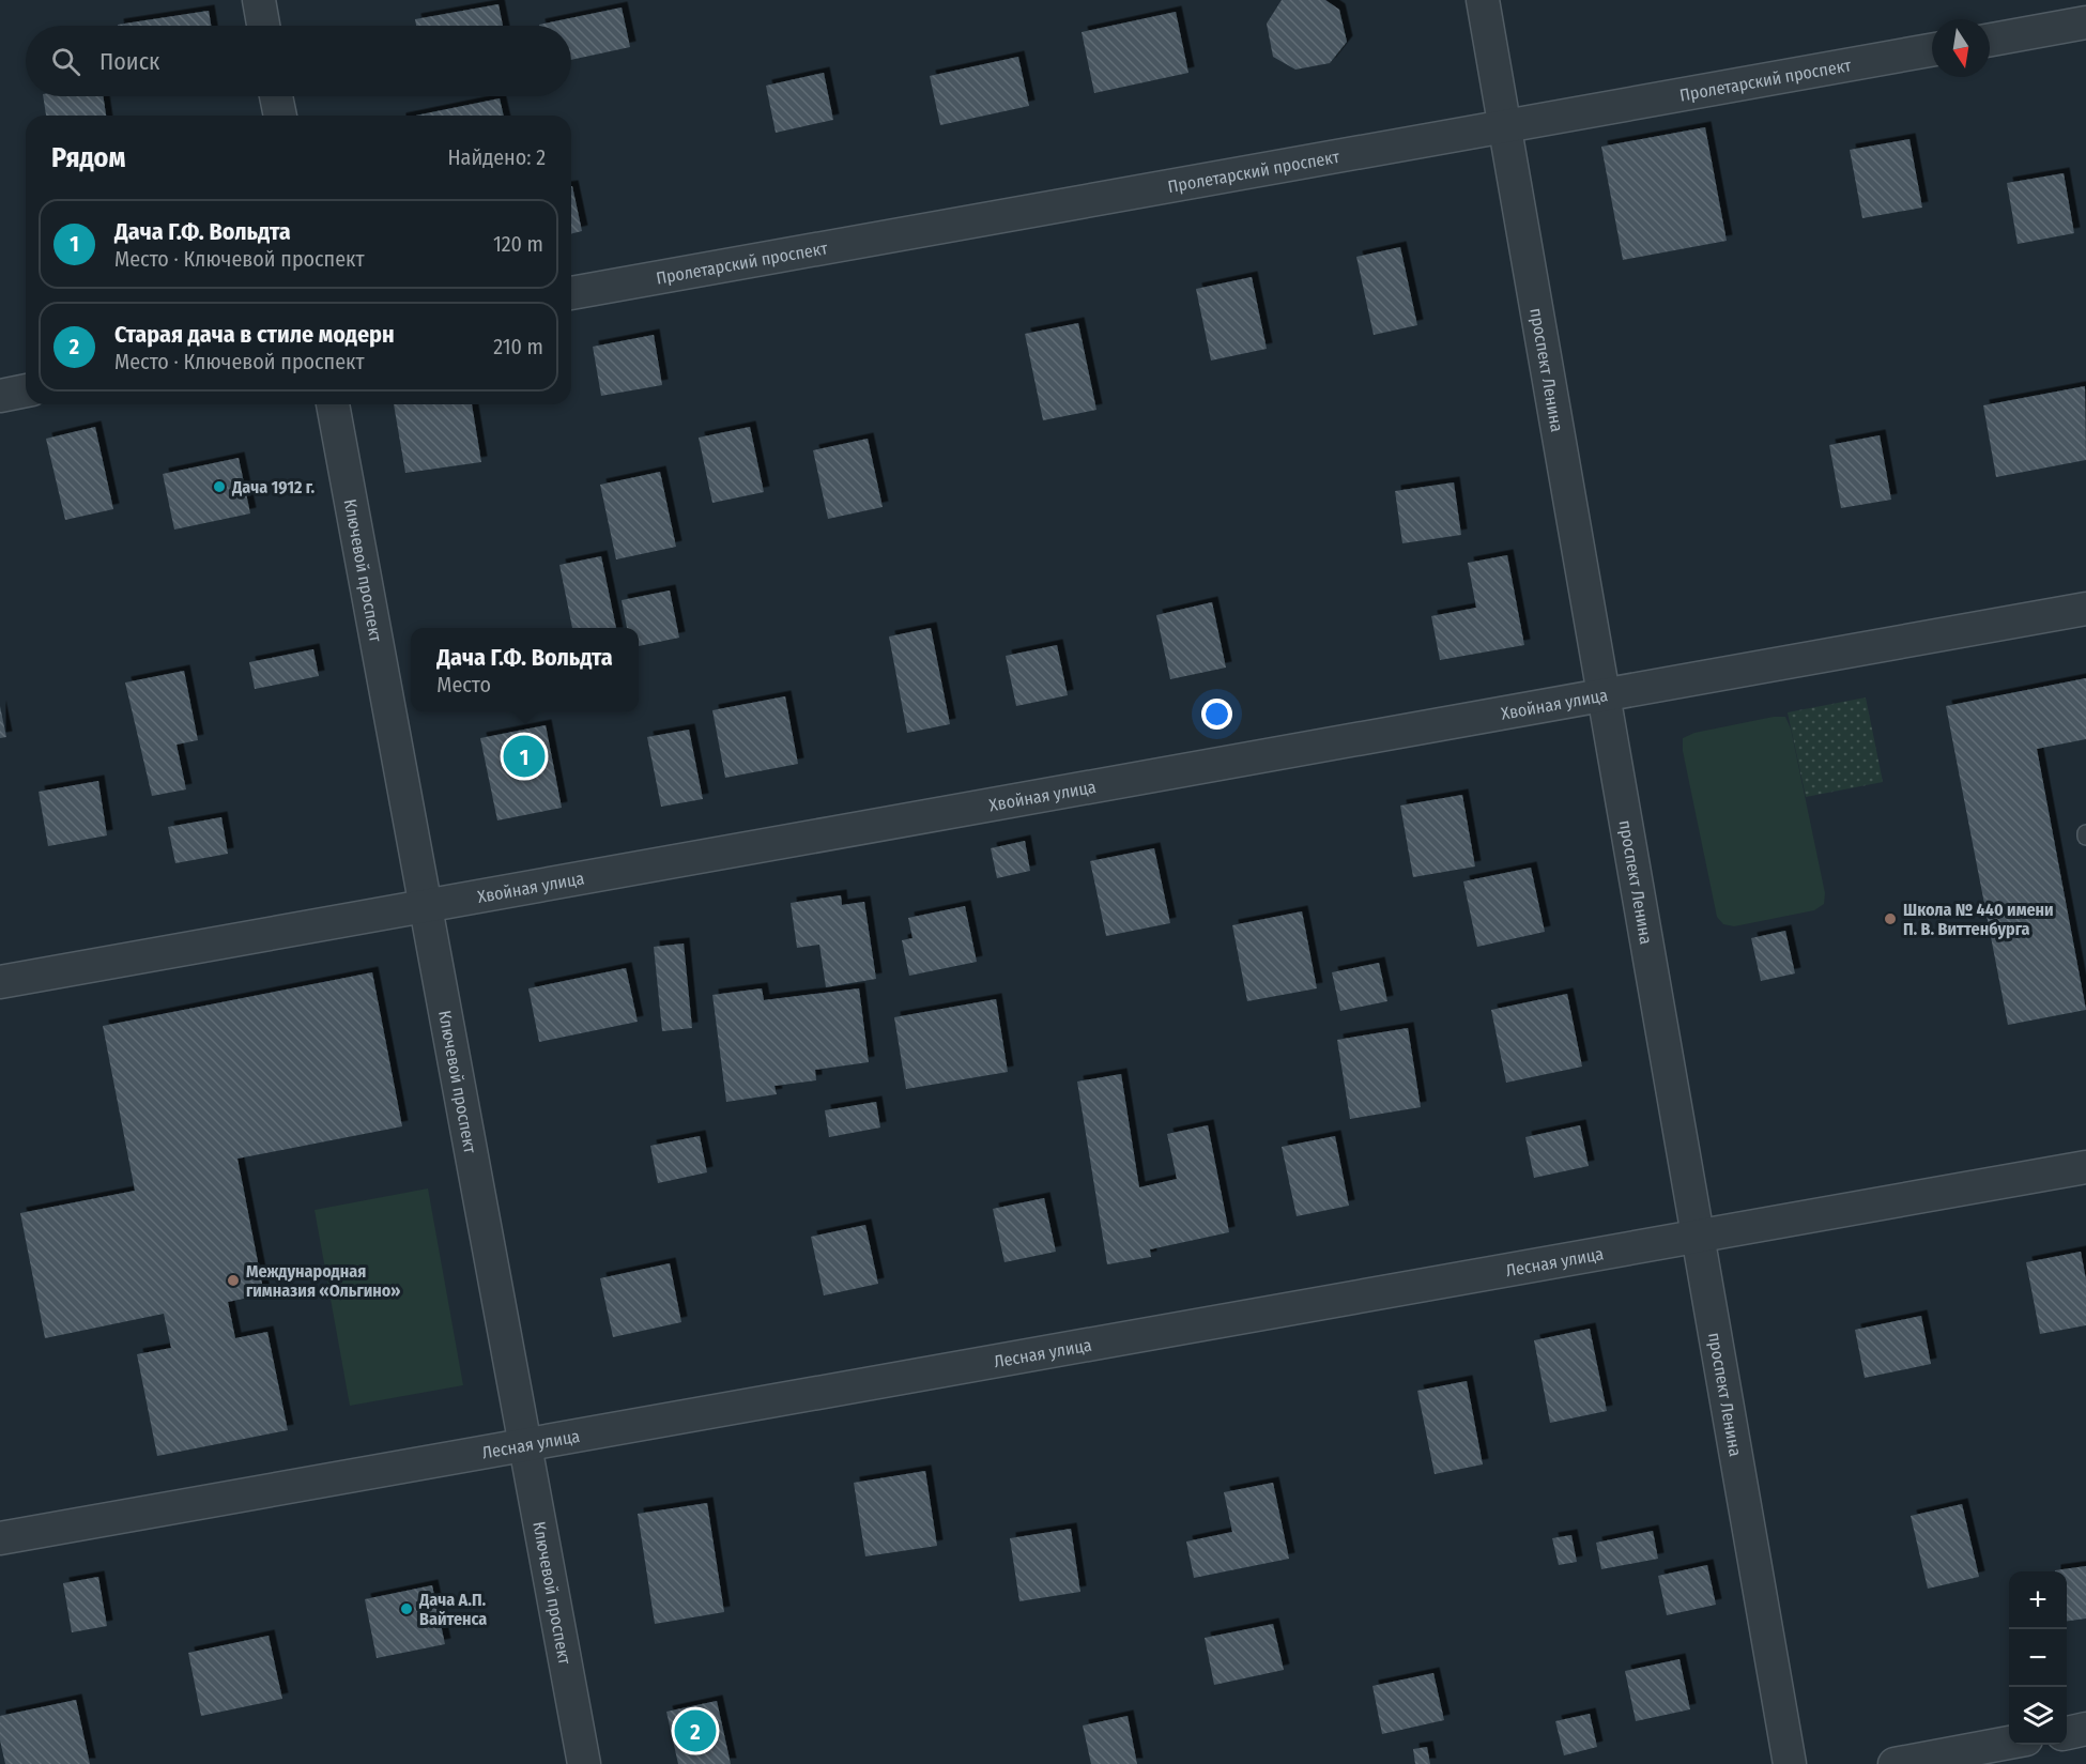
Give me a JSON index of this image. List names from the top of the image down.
{
  "streets": {
    "street": [
      "Пролетарский проспект",
      "проспект Ленина",
      "Ключевой проспект",
      "Хвойная улица",
      "Лесная улица"
    ]
  },
  "crossings": [
    ["Пролетарский проспект", "проспект Ленина"],
    ["проспект Ленина", "Хвойная улица"],
    ["проспект Ленина", "Лесная улица"],
    ["Ключевой проспект", "Хвойная улица"],
    ["Ключевой проспект", "Лесная улица"]
  ],
  "places": [
    "Дача 1912 г.",
    "Школа № 440 имени П. В. Виттенбурга",
    "Международная гимназия «Ольгино»",
    "Дача А.П. Вайтенса"
  ],
  "north": "bottom",
  "page": {
    "search": "Поиск",
    "heading": ["Рядом", "Найдено: 2"],
    "list": [
      {
        "mark": "1",
        "name": "Дача Г.Ф. Вольдта",
        "note": "Место · Ключевой проспект",
        "value": "120 m"
      },
      {
        "mark": "2",
        "name": "Старая дача в стиле модерн",
        "note": "Место · Ключевой проспект",
        "value": "210 m"
      }
    ],
    "popup": ["Дача Г.Ф. Вольдта", "Место"],
    "pins": ["1", "2"],
    "map_buttons": ["+", "−"]
  }
}
